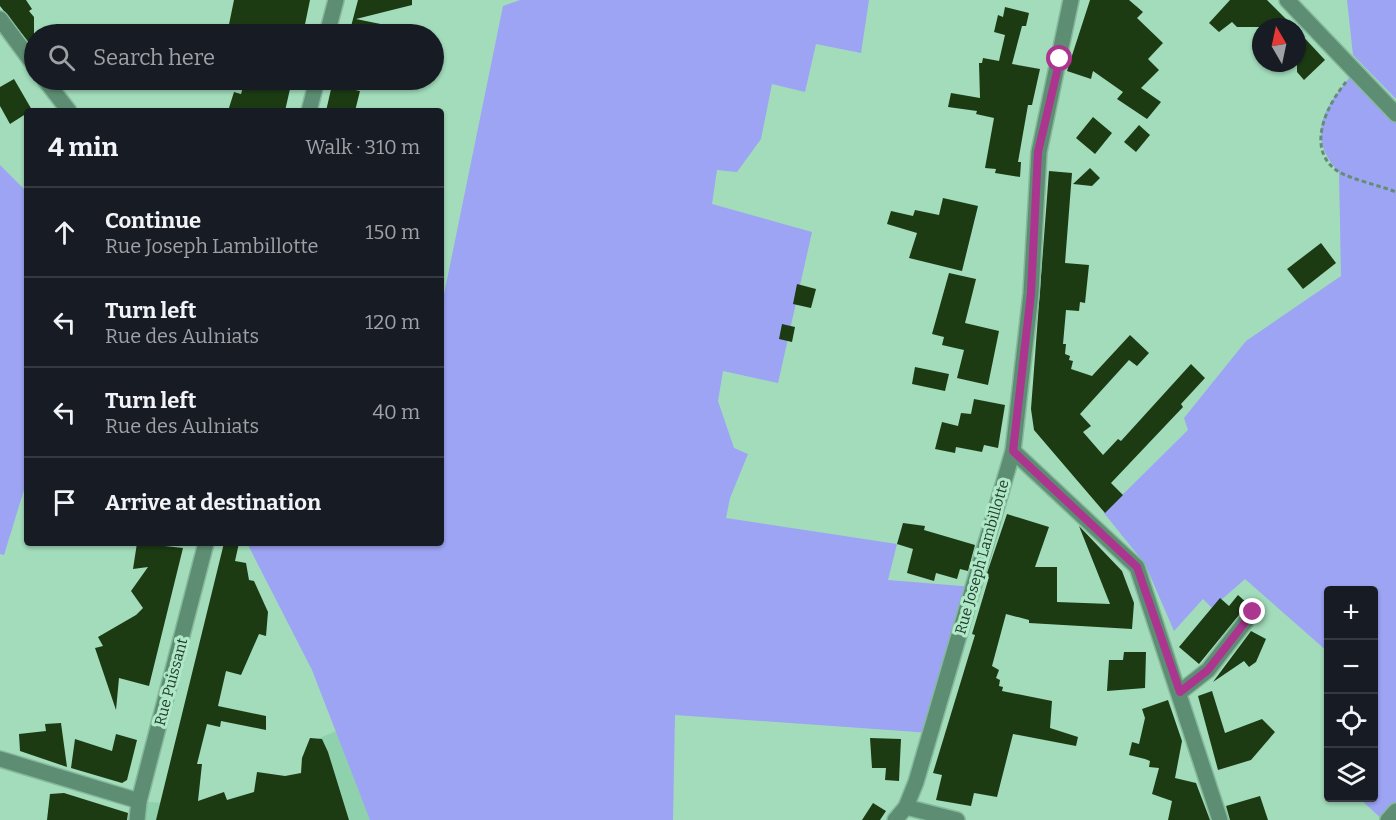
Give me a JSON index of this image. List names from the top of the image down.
{
  "streets": {
    "street": ["Rue Joseph Lambillotte", "Rue Puissant"]
  },
  "north": "top",
  "page": {
    "search": "Search here",
    "heading": ["4 min", "Walk · 310 m"],
    "list": [
      ["Continue", "Rue Joseph Lambillotte", "150 m"],
      ["Turn left", "Rue des Aulniats", "120 m"],
      ["Turn left", "Rue des Aulniats", "40 m"],
      "Arrive at destination"
    ],
    "map_buttons": ["+", "−"]
  }
}
